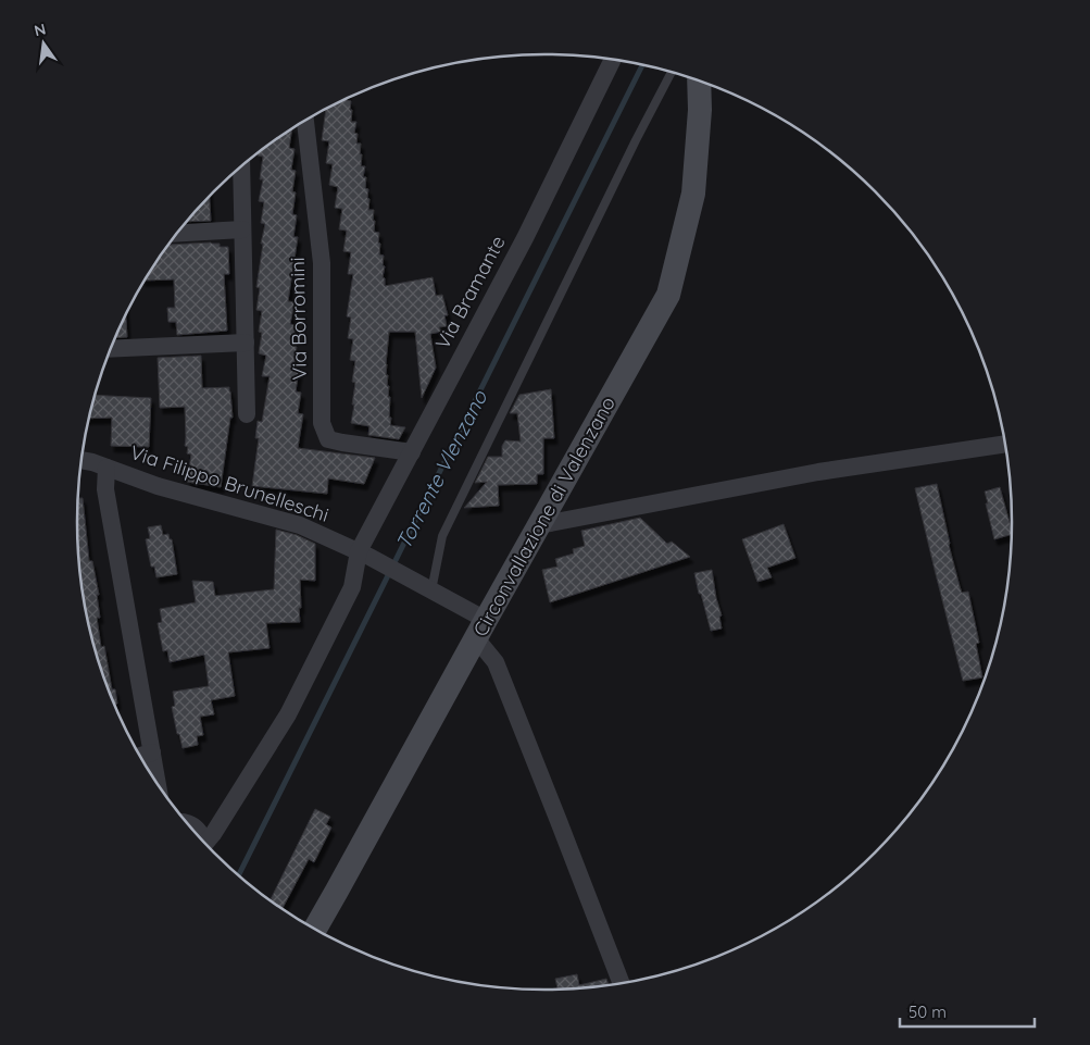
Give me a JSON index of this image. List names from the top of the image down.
{
  "streets": {
    "main road": ["Circonvallazione di Valenzano"],
    "street": ["Via Bramante", "Via Borromini", "Via Filippo Brunelleschi"]
  },
  "crossings": [
    ["Via Bramante", "Via Borromini"],
    ["Via Bramante", "Via Filippo Brunelleschi"],
    ["Via Filippo Brunelleschi", "Circonvallazione di Valenzano"]
  ],
  "water": ["Torrente Vlenzano"],
  "scale_bar": "50 m",
  "north": "top"
}
